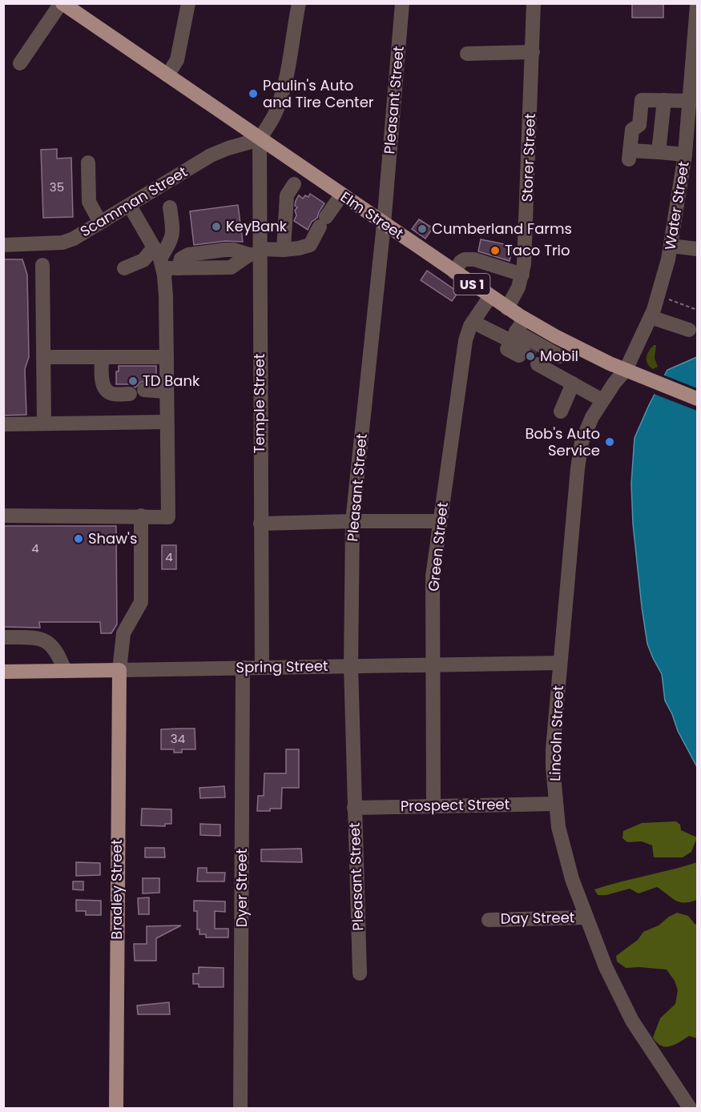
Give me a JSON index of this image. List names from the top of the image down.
{
  "streets": {
    "main road": [
      "Elm Street",
      "US 1",
      "Spring Street",
      "Bradley Street"
    ],
    "street": [
      "Pleasant Street",
      "Storer Street",
      "Scamman Street",
      "Water Street",
      "Temple Street",
      "Green Street",
      "Lincoln Street",
      "Prospect Street",
      "Dyer Street",
      "Day Street"
    ]
  },
  "crossings": [
    ["Pleasant Street", "Elm Street"],
    ["Pleasant Street", "Spring Street"],
    ["Pleasant Street", "Prospect Street"],
    ["Storer Street", "Elm Street"],
    ["Scamman Street", "Elm Street"],
    ["Scamman Street", "Temple Street"],
    ["Water Street", "Elm Street"],
    ["Water Street", "Lincoln Street"],
    ["Elm Street", "Temple Street"],
    ["Elm Street", "Green Street"],
    ["Elm Street", "Lincoln Street"],
    ["Temple Street", "Spring Street"],
    ["Green Street", "Spring Street"],
    ["Green Street", "Prospect Street"],
    ["Spring Street", "Lincoln Street"],
    ["Spring Street", "Dyer Street"],
    ["Spring Street", "Bradley Street"],
    ["Lincoln Street", "Prospect Street"],
    ["Lincoln Street", "Day Street"]
  ],
  "places": [
    "Paulin's Auto and Tire Center",
    "KeyBank",
    "Cumberland Farms",
    "Taco Trio",
    "Mobil",
    "TD Bank",
    "Bob's Auto Service",
    "Shaw's"
  ],
  "house_numbers": [
    "35",
    "4",
    "4",
    "34"
  ]
}
